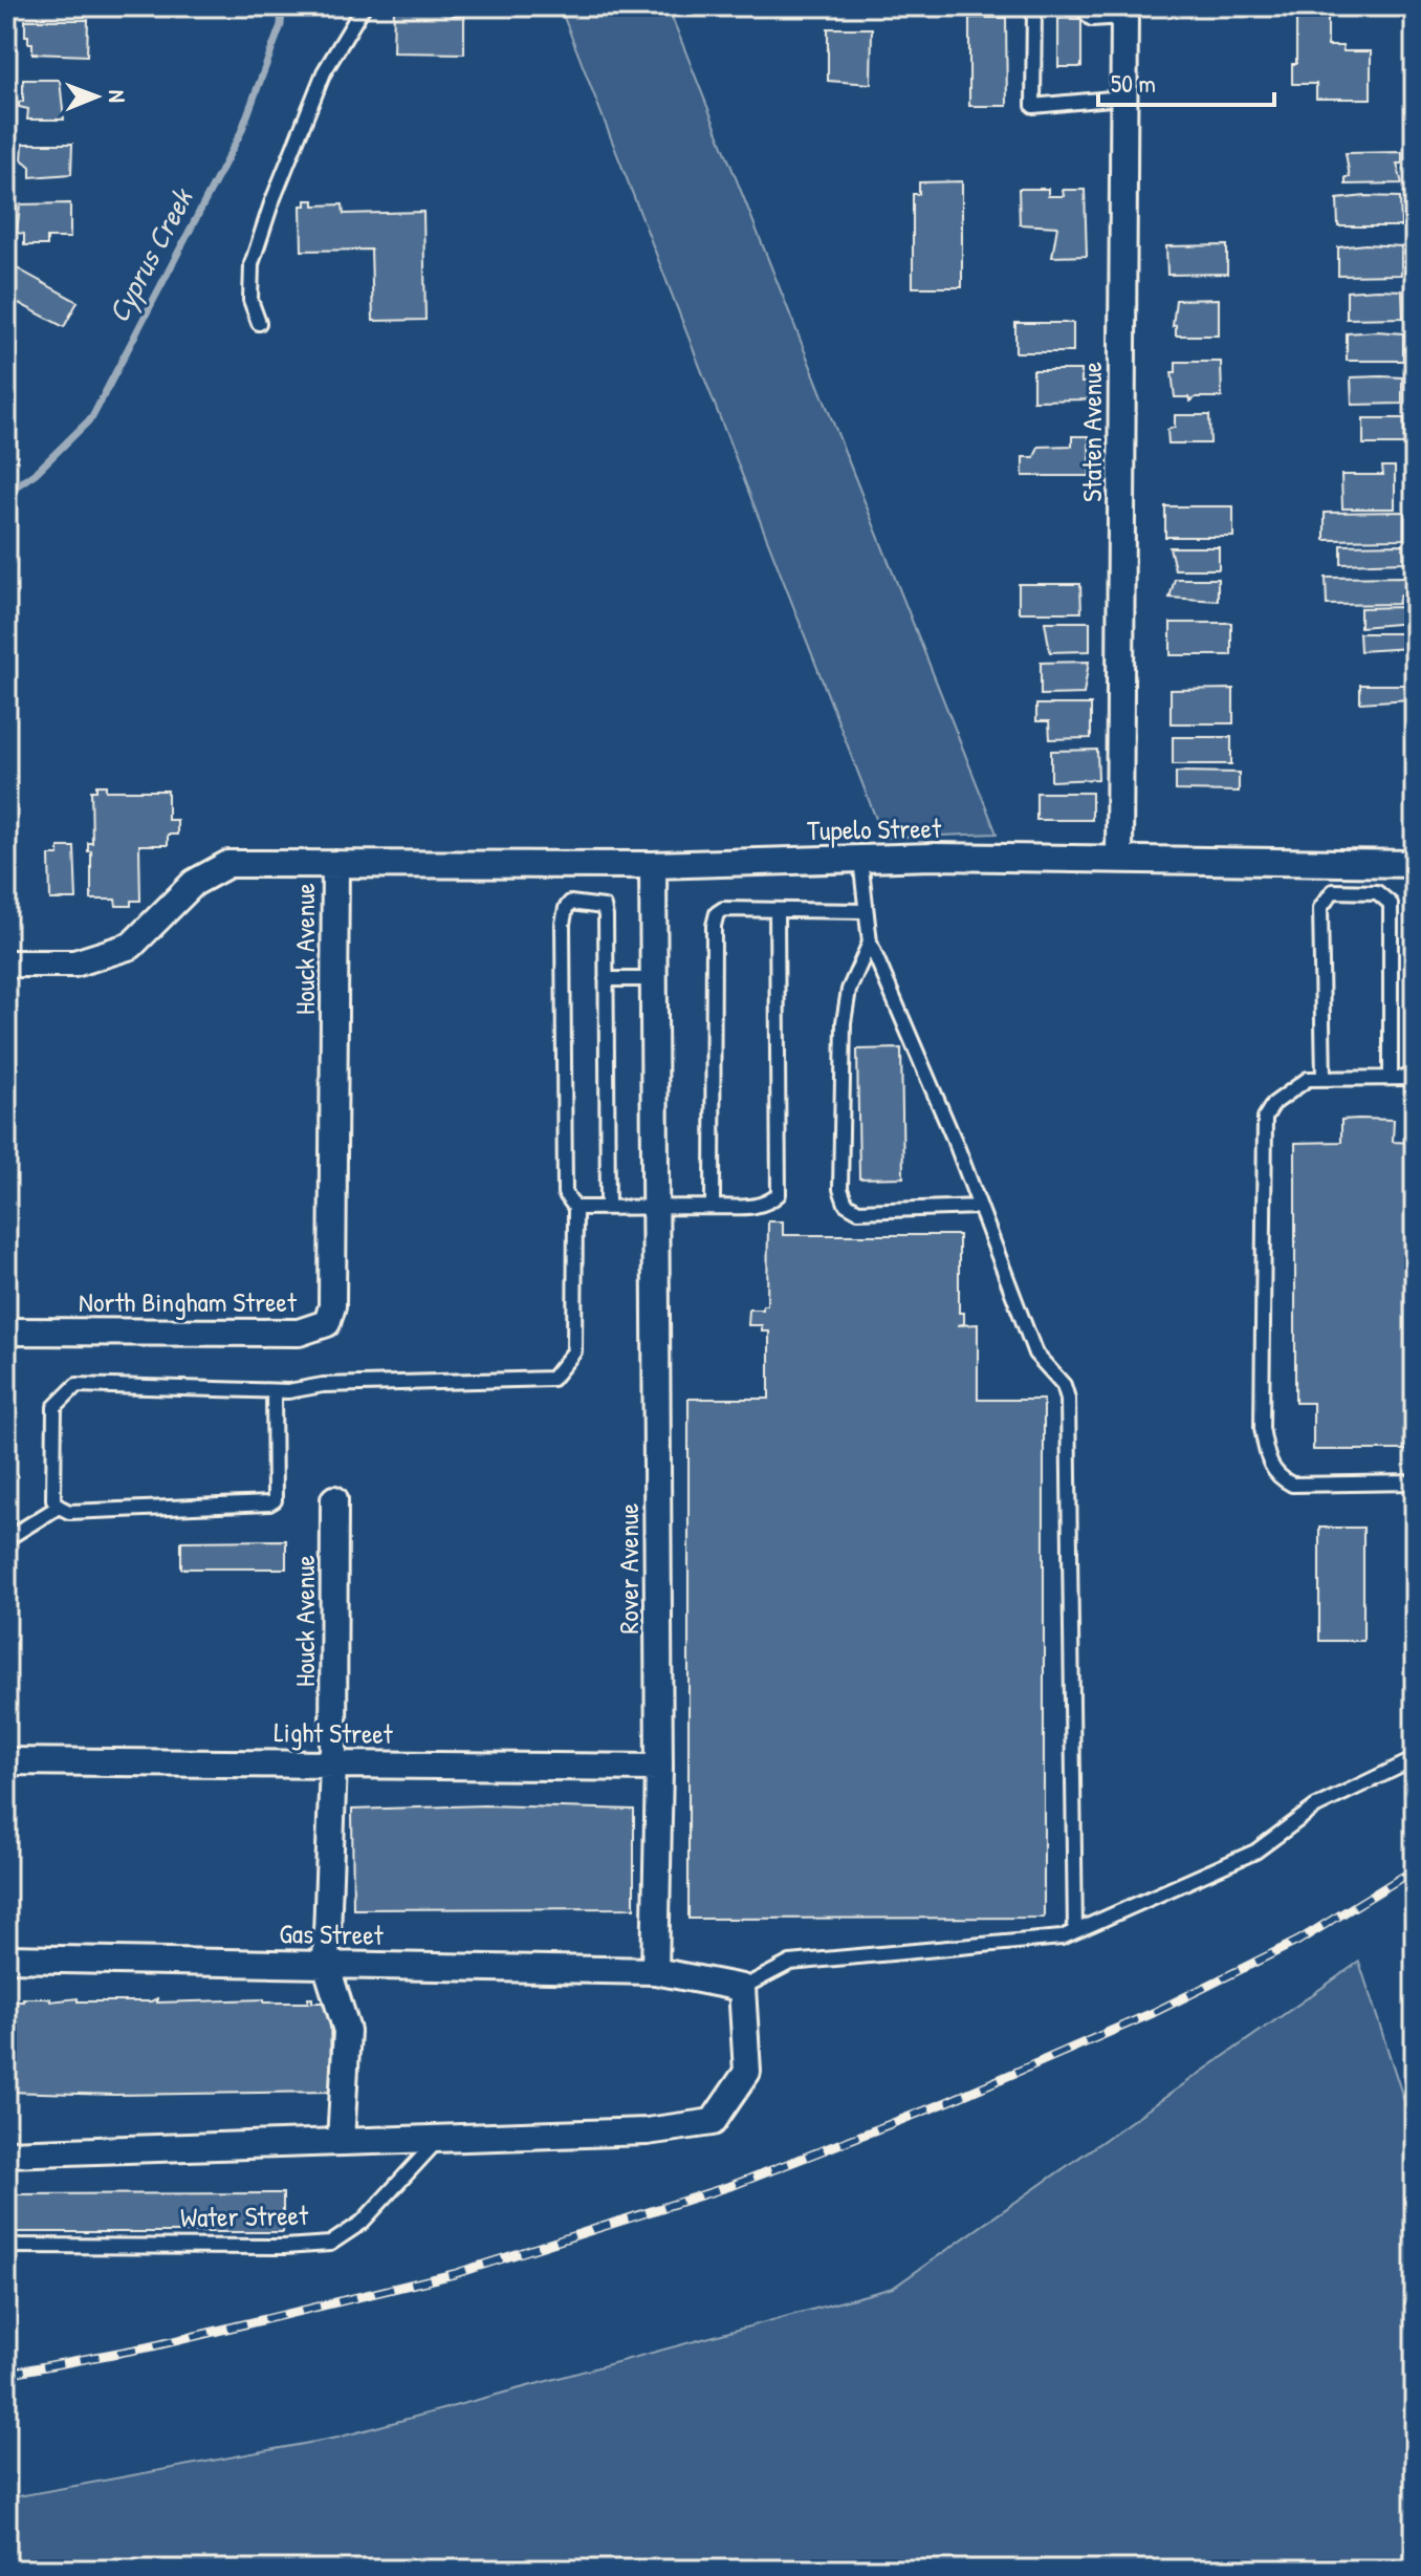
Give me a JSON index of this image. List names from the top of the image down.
{
  "streets": {
    "street": [
      "Staten Avenue",
      "Tupelo Street",
      "Houck Avenue",
      "North Bingham Street",
      "Rover Avenue",
      "Light Street",
      "Gas Street"
    ],
    "lane": ["Water Street"]
  },
  "crossings": [
    ["Staten Avenue", "Tupelo Street"],
    ["Tupelo Street", "Houck Avenue"],
    ["Tupelo Street", "Rover Avenue"],
    ["Houck Avenue", "North Bingham Street"],
    ["Houck Avenue", "Light Street"],
    ["Houck Avenue", "Gas Street"],
    ["Rover Avenue", "Light Street"],
    ["Rover Avenue", "Gas Street"]
  ],
  "water": ["Cyprus Creek"],
  "scale_bar": "50 m",
  "north": "right"
}
